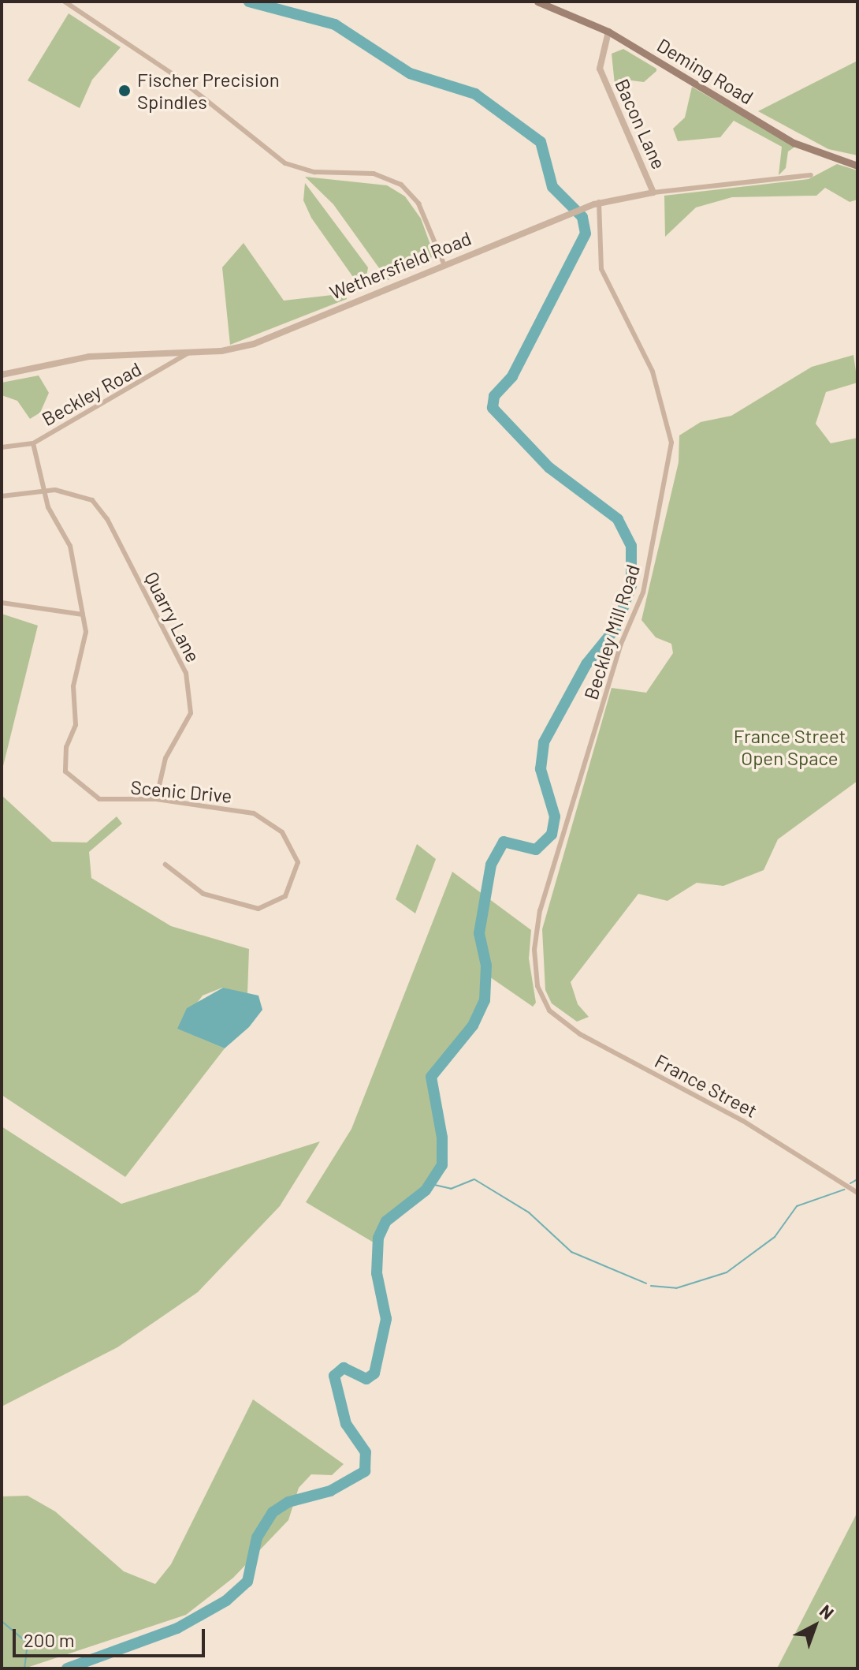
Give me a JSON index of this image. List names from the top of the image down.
{
  "streets": {
    "main road": ["Deming Road"],
    "street": [
      "Bacon Lane",
      "Wethersfield Road",
      "Beckley Road",
      "Quarry Lane",
      "Beckley Mill Road",
      "Scenic Drive",
      "France Street"
    ]
  },
  "crossings": [
    ["Deming Road", "Bacon Lane"],
    ["Bacon Lane", "Wethersfield Road"],
    ["Wethersfield Road", "Beckley Road"],
    ["Wethersfield Road", "Beckley Mill Road"],
    ["Beckley Road", "Scenic Drive"],
    ["Quarry Lane", "Scenic Drive"],
    ["Beckley Mill Road", "France Street"]
  ],
  "parks": ["France Street Open Space"],
  "places": ["Fischer Precision Spindles"],
  "scale_bar": "200 m",
  "north": "top right"
}
